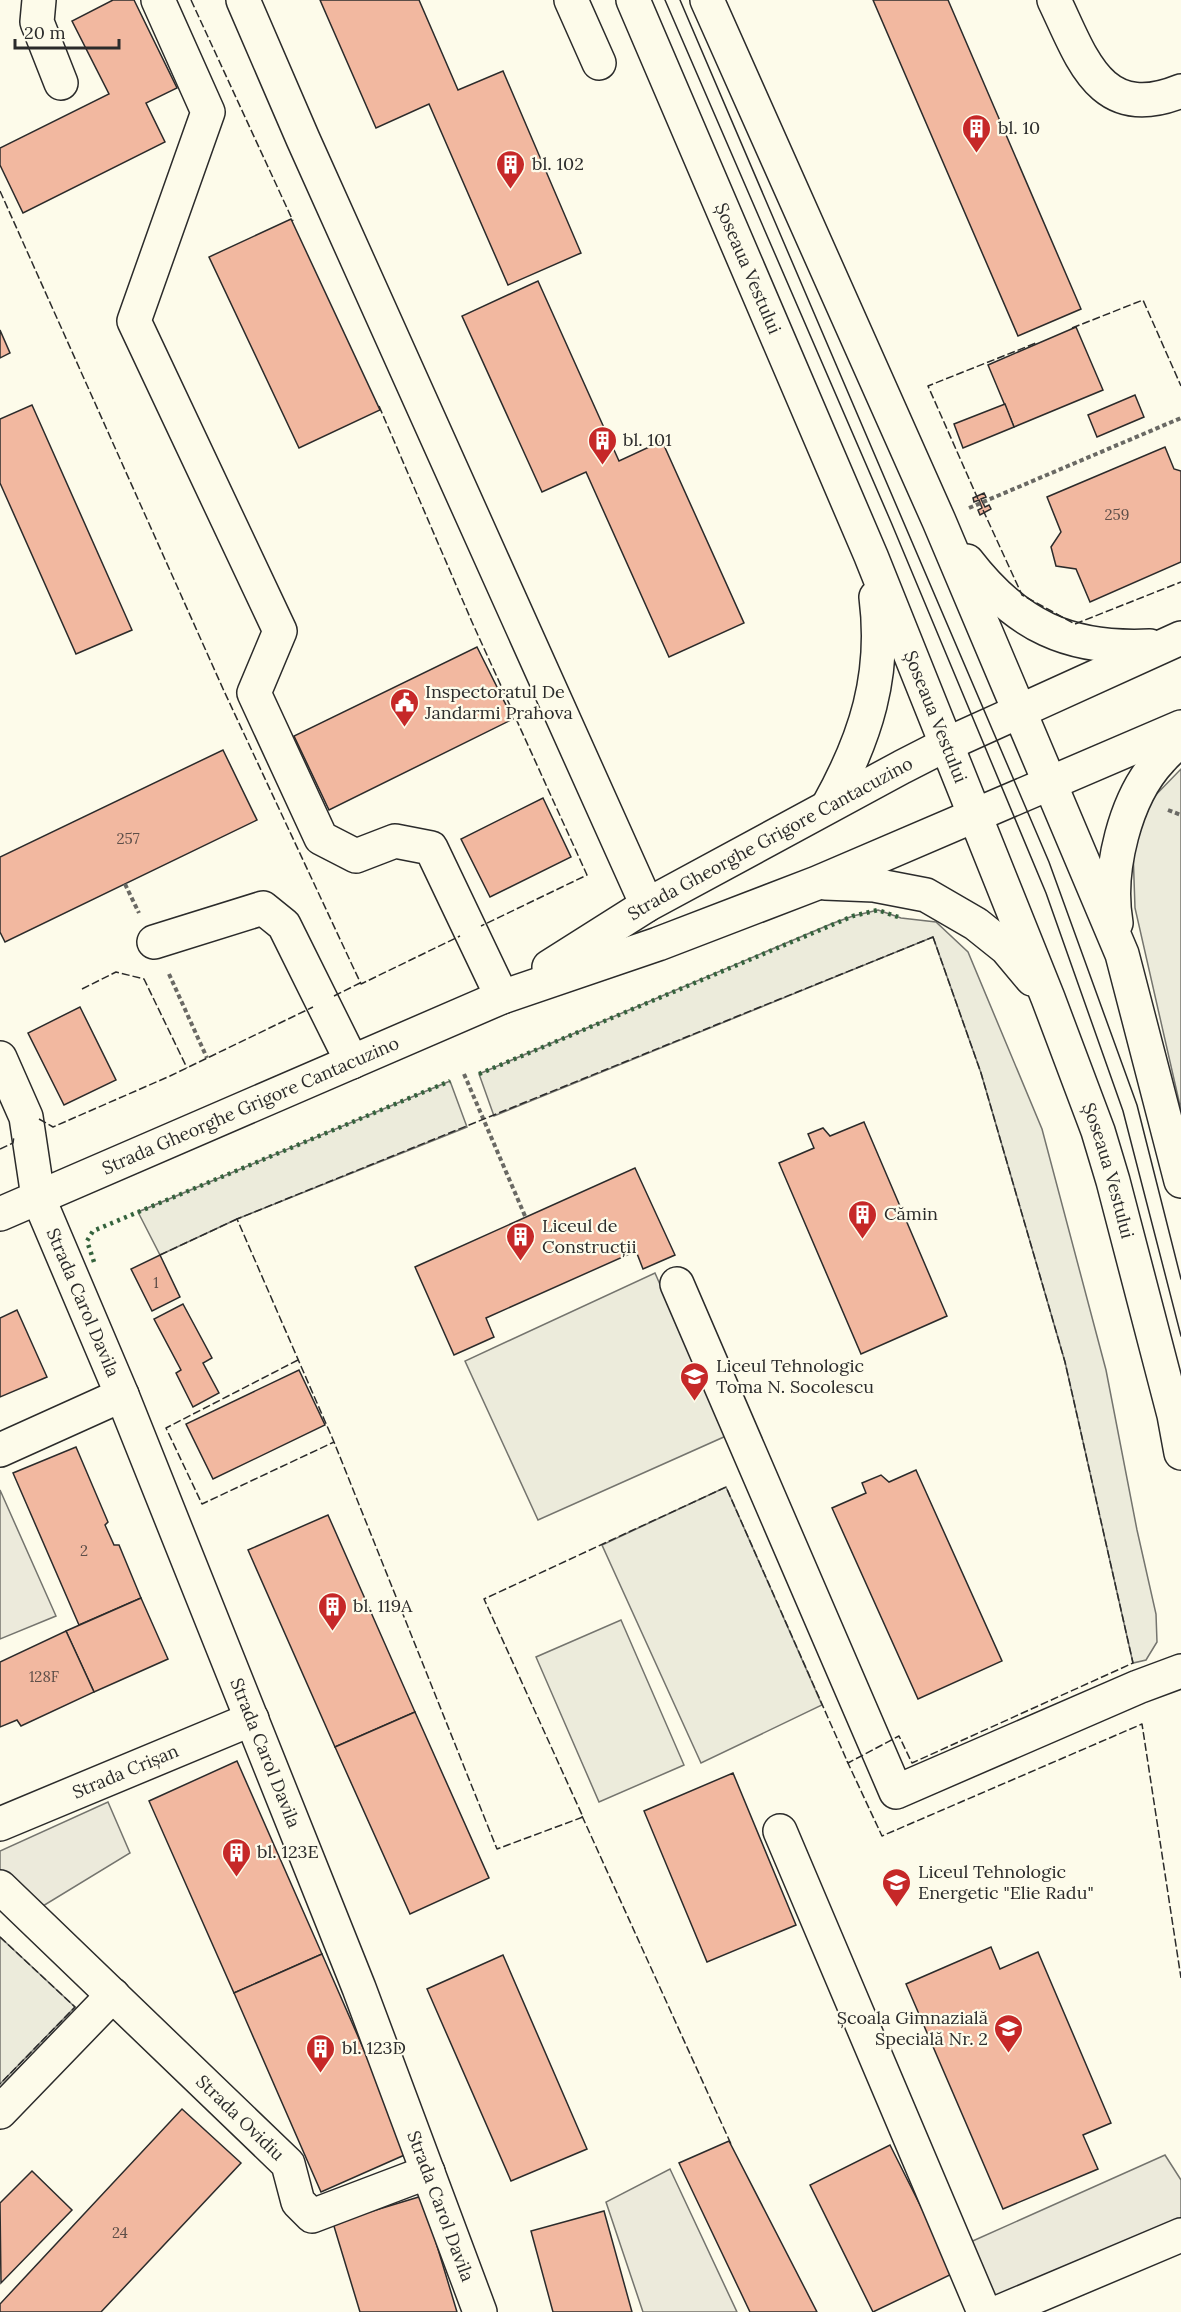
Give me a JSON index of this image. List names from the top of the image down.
{
  "streets": {
    "main road": [
      "Șoseaua Vestului",
      "Strada Gheorghe Grigore Cantacuzino",
      "Strada Carol Davila",
      "Strada Crișan",
      "Strada Ovidiu"
    ]
  },
  "crossings": [
    ["Șoseaua Vestului", "Strada Gheorghe Grigore Cantacuzino"],
    ["Strada Gheorghe Grigore Cantacuzino", "Strada Carol Davila"],
    ["Strada Carol Davila", "Strada Crișan"],
    ["Strada Carol Davila", "Strada Ovidiu"]
  ],
  "places": {
    "building": [
      "bl. 10",
      "bl. 102",
      "bl. 101",
      "Cămin",
      "Liceul de Construcții",
      "bl. 119A",
      "bl. 123E",
      "bl. 123D"
    ],
    "public building": ["Inspectoratul De Jandarmi Prahova"],
    "school or university": ["Liceul Tehnologic Toma N. Socolescu", "Liceul Tehnologic Energetic \"Elie Radu\"", "Școala Gimnazială Specială Nr. 2"]
  },
  "house_numbers": [
    "259",
    "257",
    "1",
    "2",
    "128F",
    "24"
  ],
  "scale_bar": "20 m"
}
